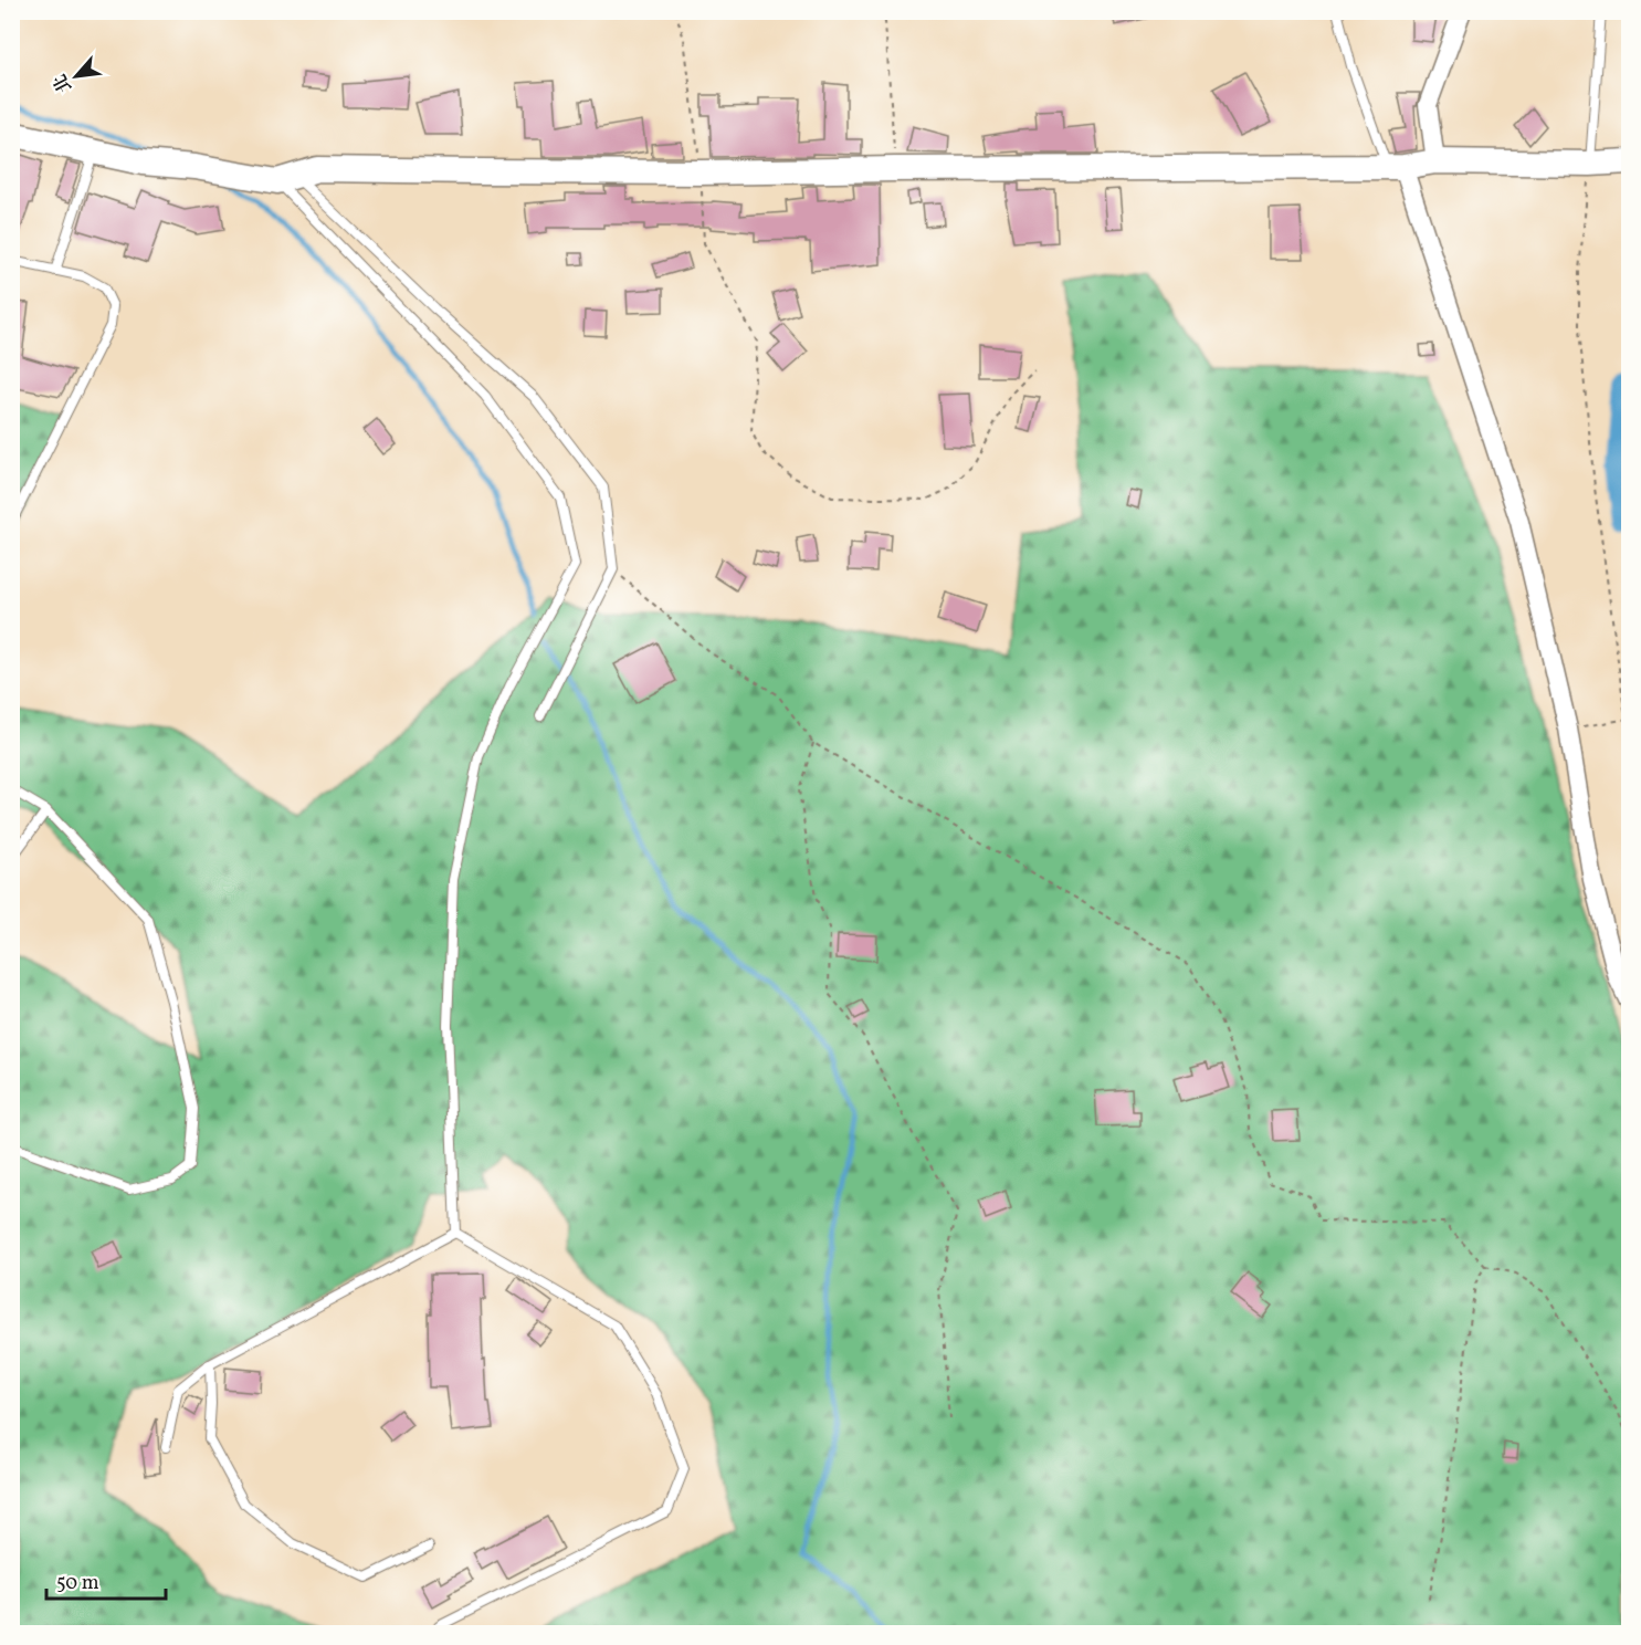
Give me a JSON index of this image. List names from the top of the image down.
{
  "scale_bar": "50 m",
  "north": "bottom left"
}
